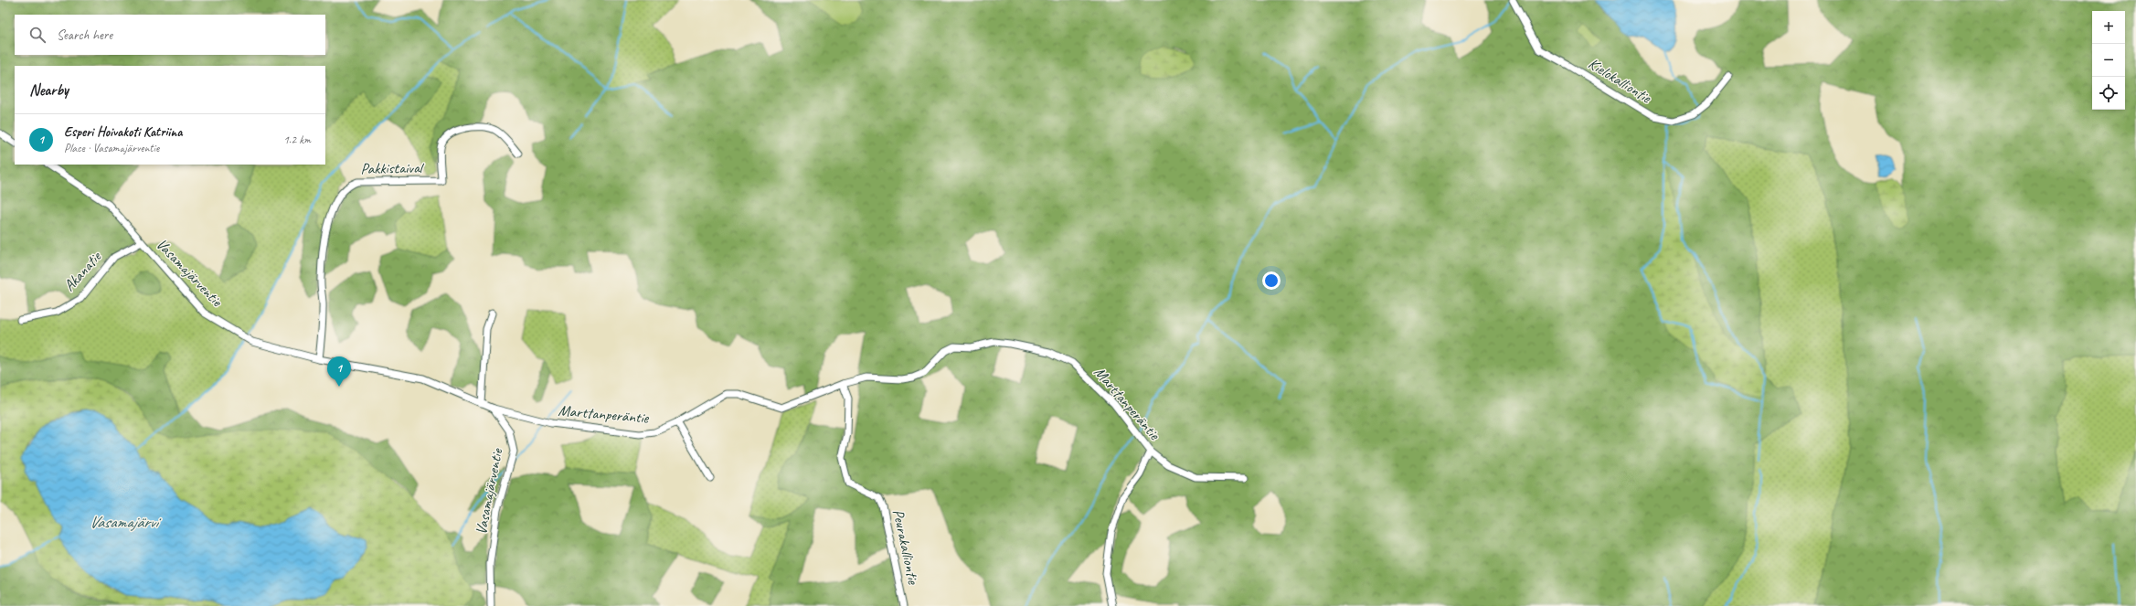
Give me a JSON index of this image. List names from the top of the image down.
{
  "streets": {
    "street": [
      "Kielokalliontie",
      "Pakkistaival",
      "Akanatie",
      "Vasamajärventie",
      "Marttanperäntie",
      "Peurakalliontie"
    ]
  },
  "crossings": [
    ["Pakkistaival", "Vasamajärventie"],
    ["Akanatie", "Vasamajärventie"],
    ["Vasamajärventie", "Marttanperäntie"],
    ["Marttanperäntie", "Peurakalliontie"]
  ],
  "water": ["Vasamajärvi"],
  "page": {
    "map_buttons": ["+", "−"],
    "search": "Search here",
    "heading": "Nearby",
    "list": [
      {
        "mark": "1",
        "name": "Esperi Hoivakoti Katriina",
        "note": "Place · Vasamajärventie",
        "value": "1.2 km"
      }
    ],
    "pins": "1"
  }
}
